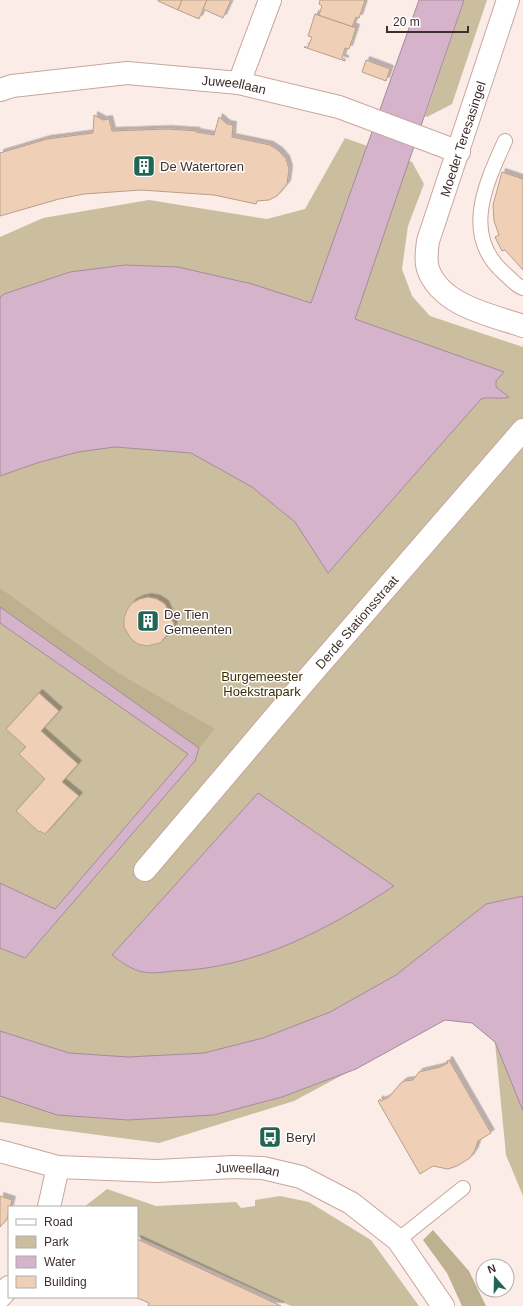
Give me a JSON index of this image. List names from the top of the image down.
{
  "streets": {
    "street": ["Juweellaan", "Moeder Teresasingel", "Derde Stationsstraat"]
  },
  "crossings": [
    ["Juweellaan", "Moeder Teresasingel"]
  ],
  "parks": ["Burgemeester Hoekstrapark"],
  "places": {
    "building": ["De Watertoren", "De Tien Gemeenten"],
    "bus stop": ["Beryl"]
  },
  "legend": [
    "Road",
    "Park",
    "Water",
    "Building"
  ],
  "scale_bar": "20 m",
  "north": "top"
}
